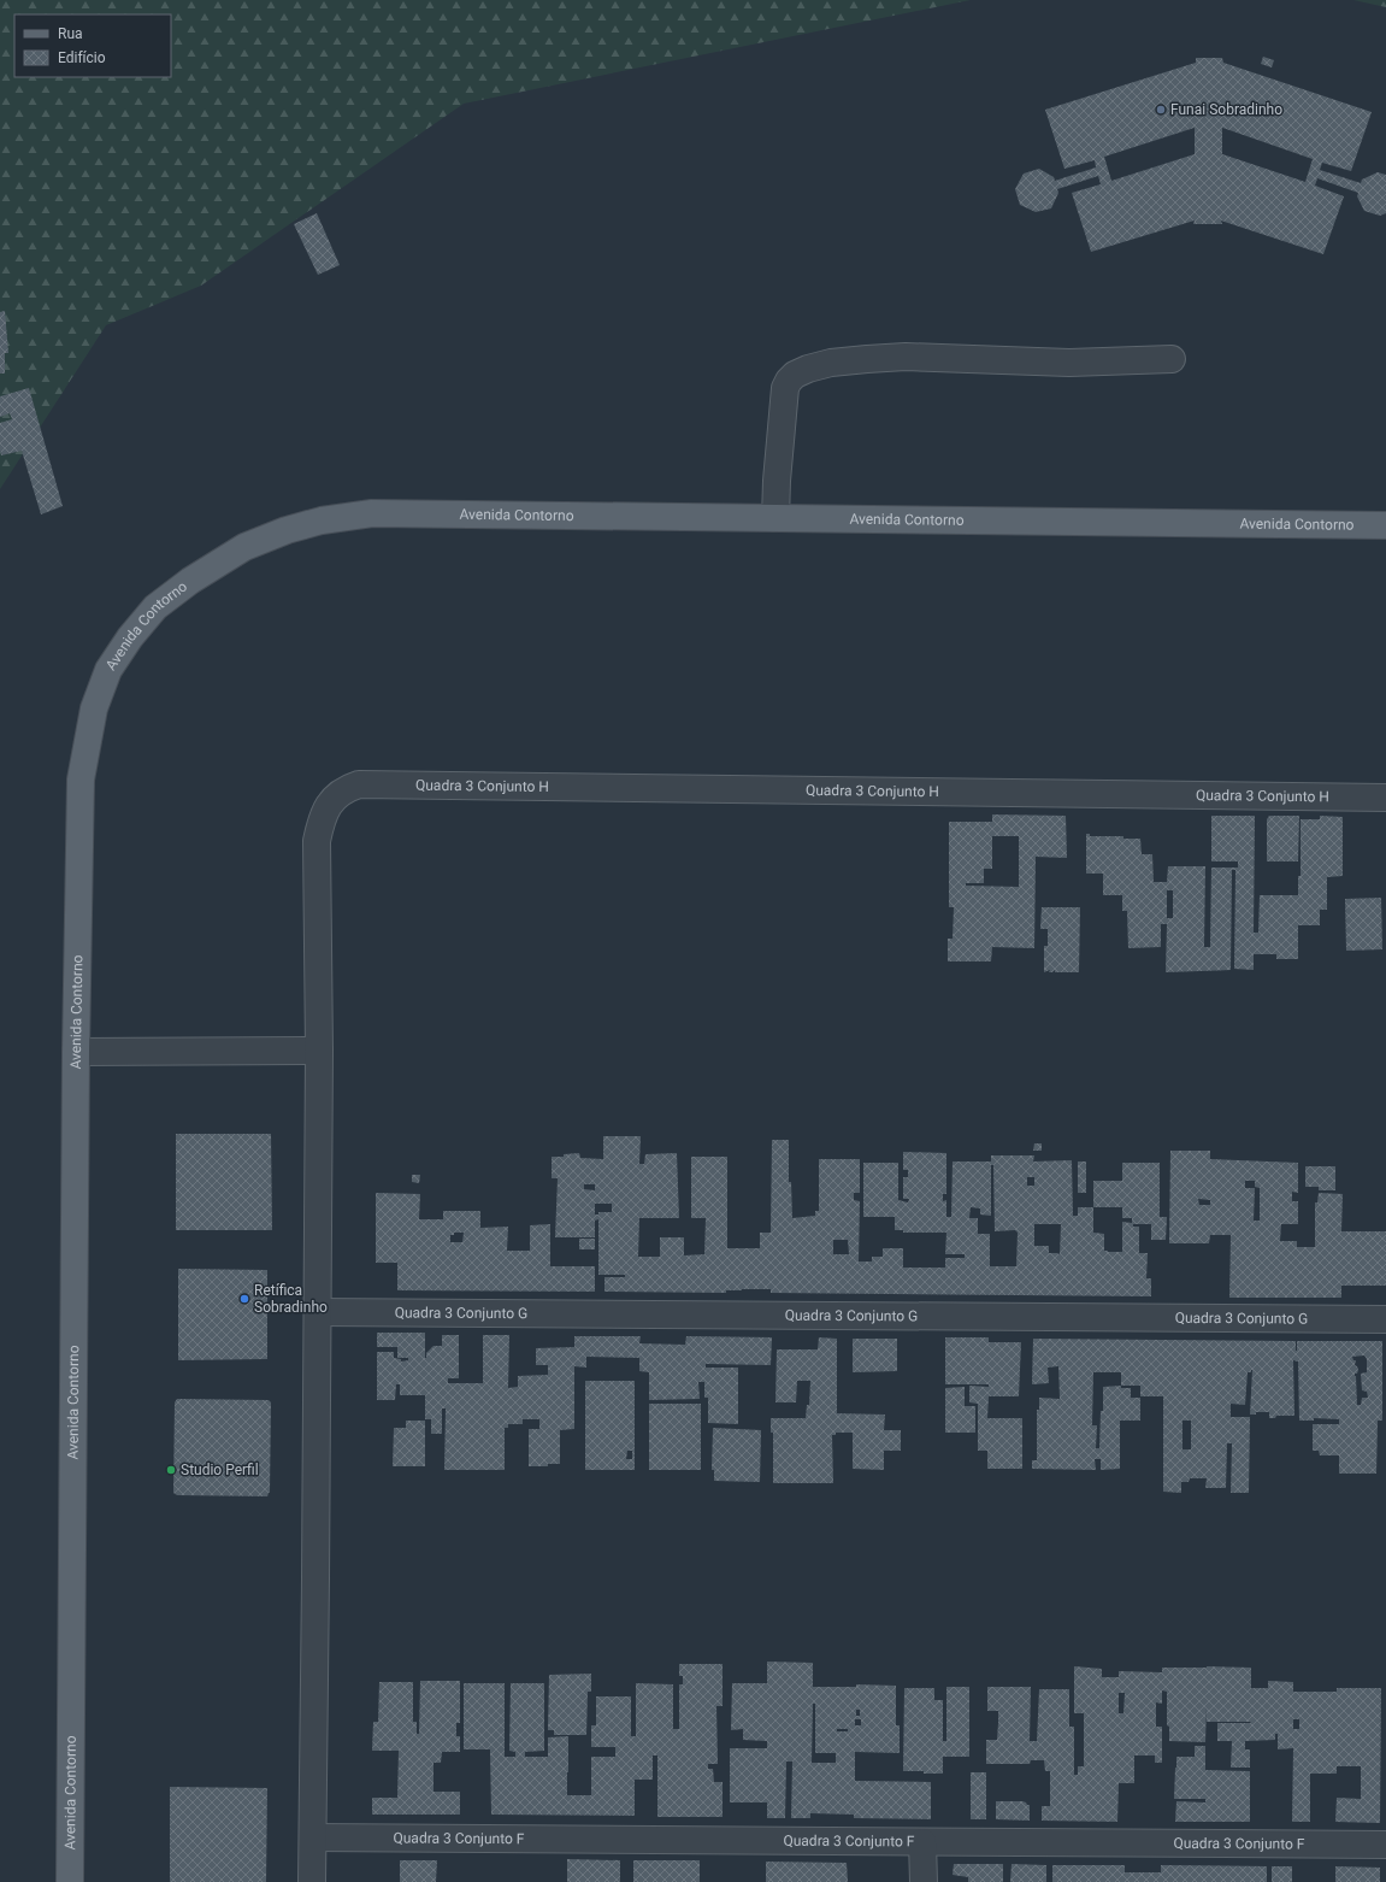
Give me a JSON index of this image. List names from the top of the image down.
{
  "streets": {
    "main road": ["Avenida Contorno"],
    "street": ["Quadra 3 Conjunto H", "Quadra 3 Conjunto G", "Quadra 3 Conjunto F"]
  },
  "places": ["Funai Sobradinho", "Retífica Sobradinho", "Studio Perfil"],
  "legend": ["Rua", "Edifício"]
}
